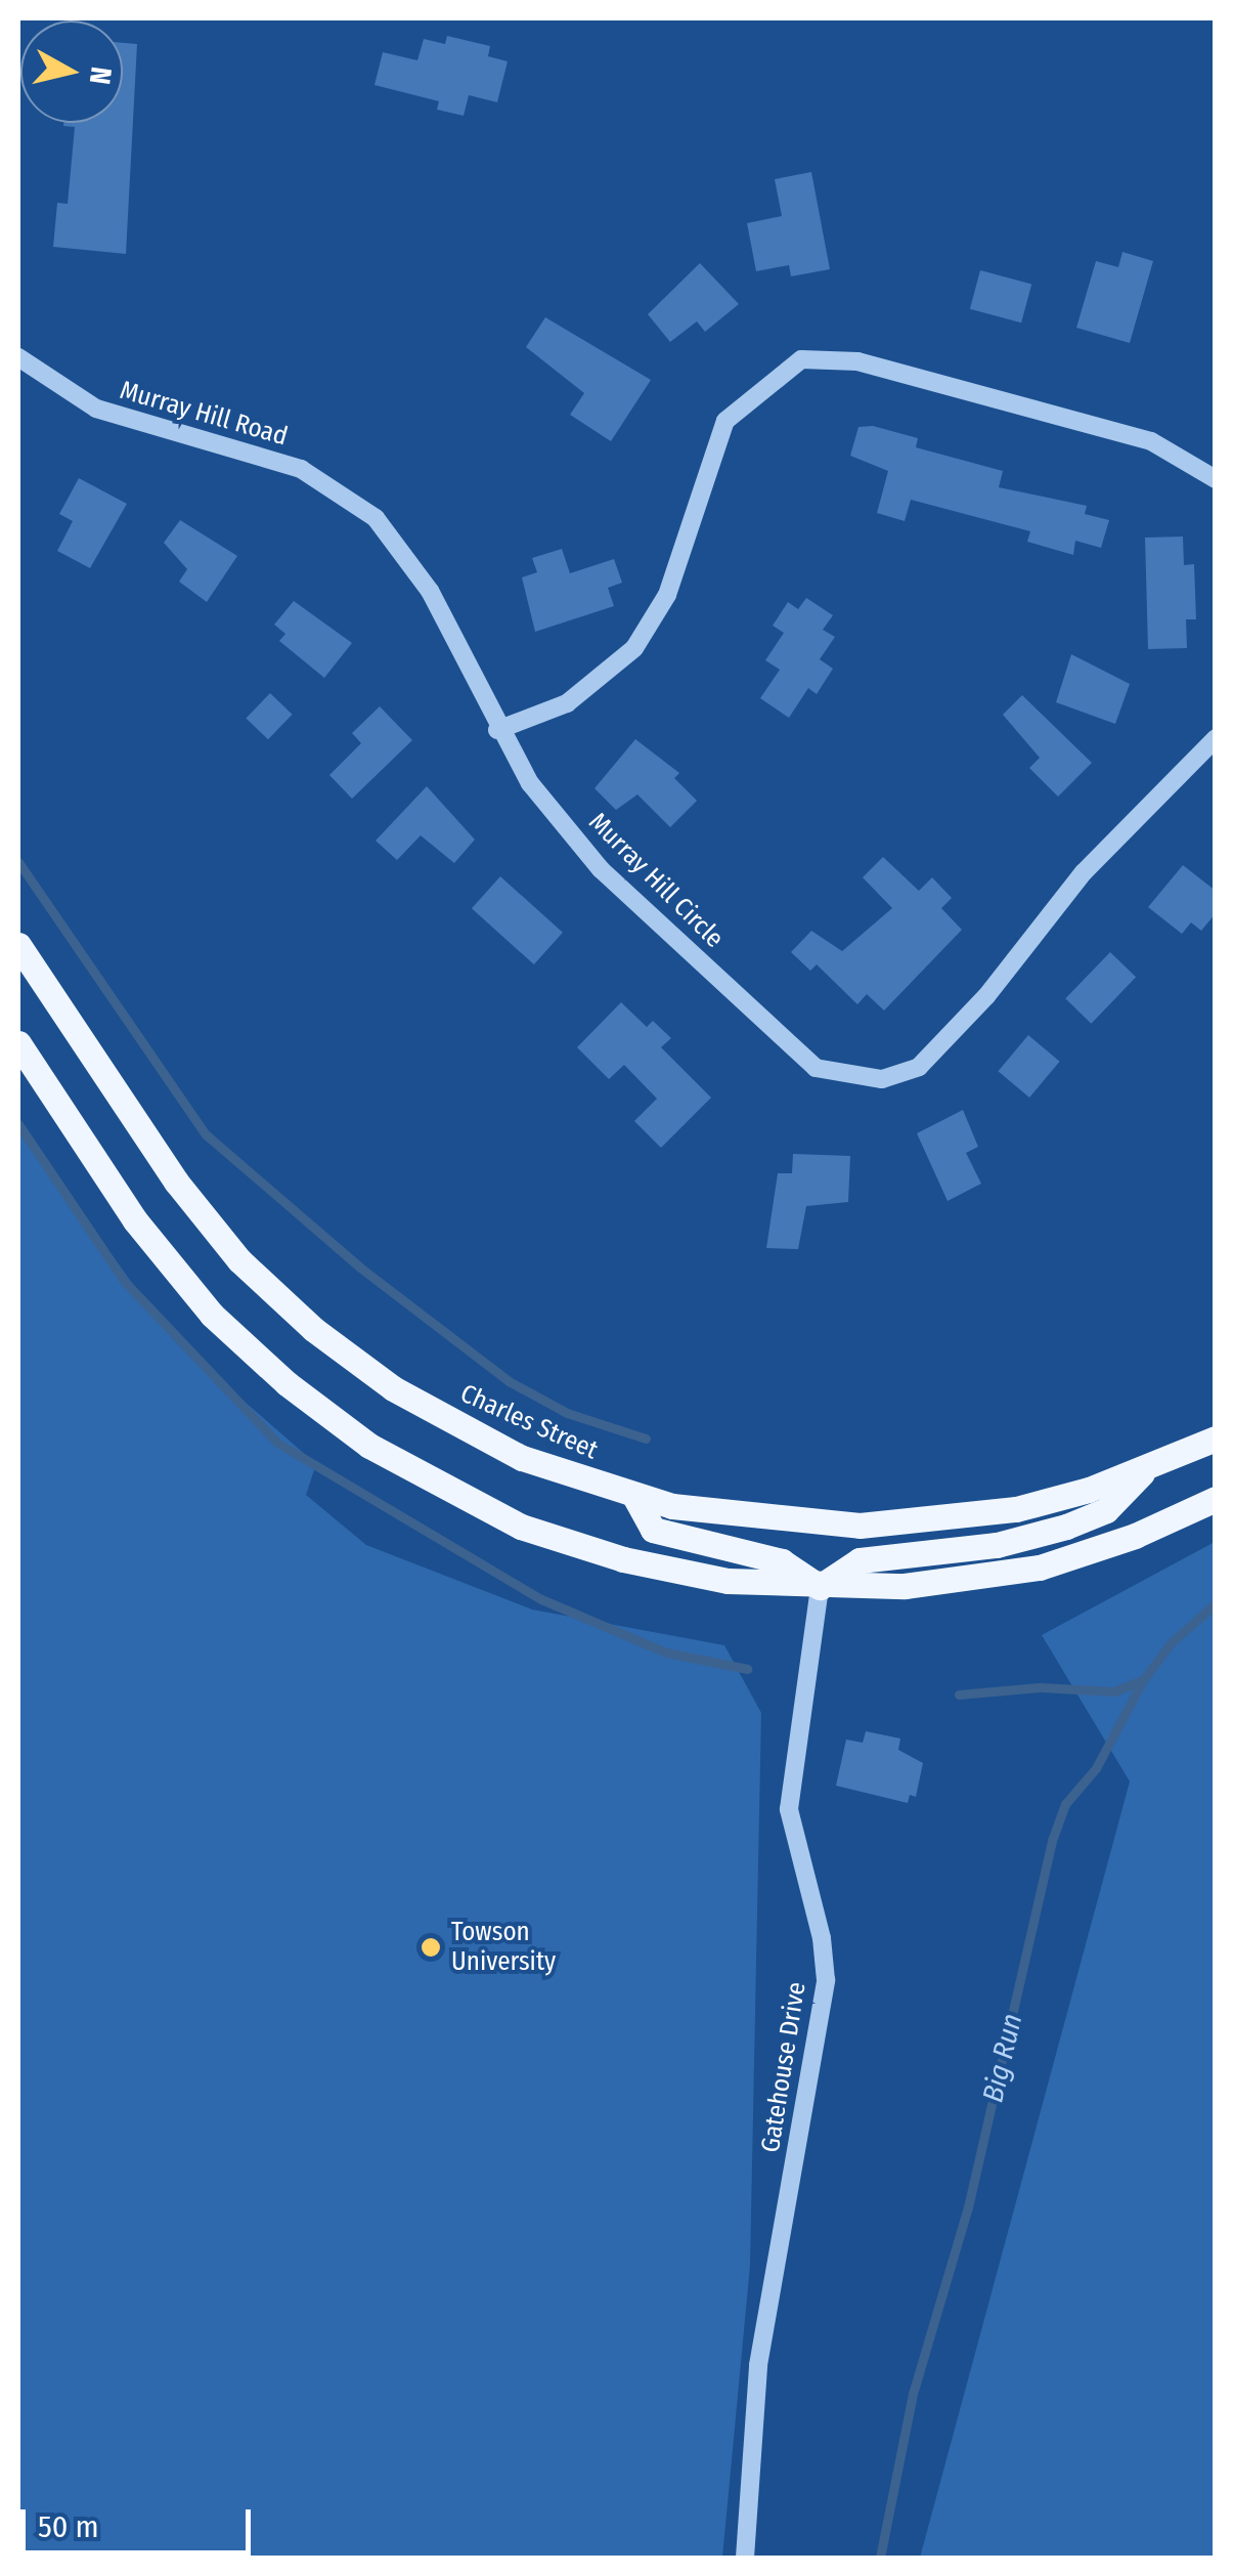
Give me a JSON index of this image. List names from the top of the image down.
{
  "streets": {
    "main road": ["Charles Street"],
    "street": ["Murray Hill Road", "Murray Hill Circle", "Gatehouse Drive"]
  },
  "crossings": [
    ["Murray Hill Road", "Murray Hill Circle"]
  ],
  "water": ["Big Run"],
  "places": ["Towson University"],
  "scale_bar": "50 m",
  "north": "right"
}
